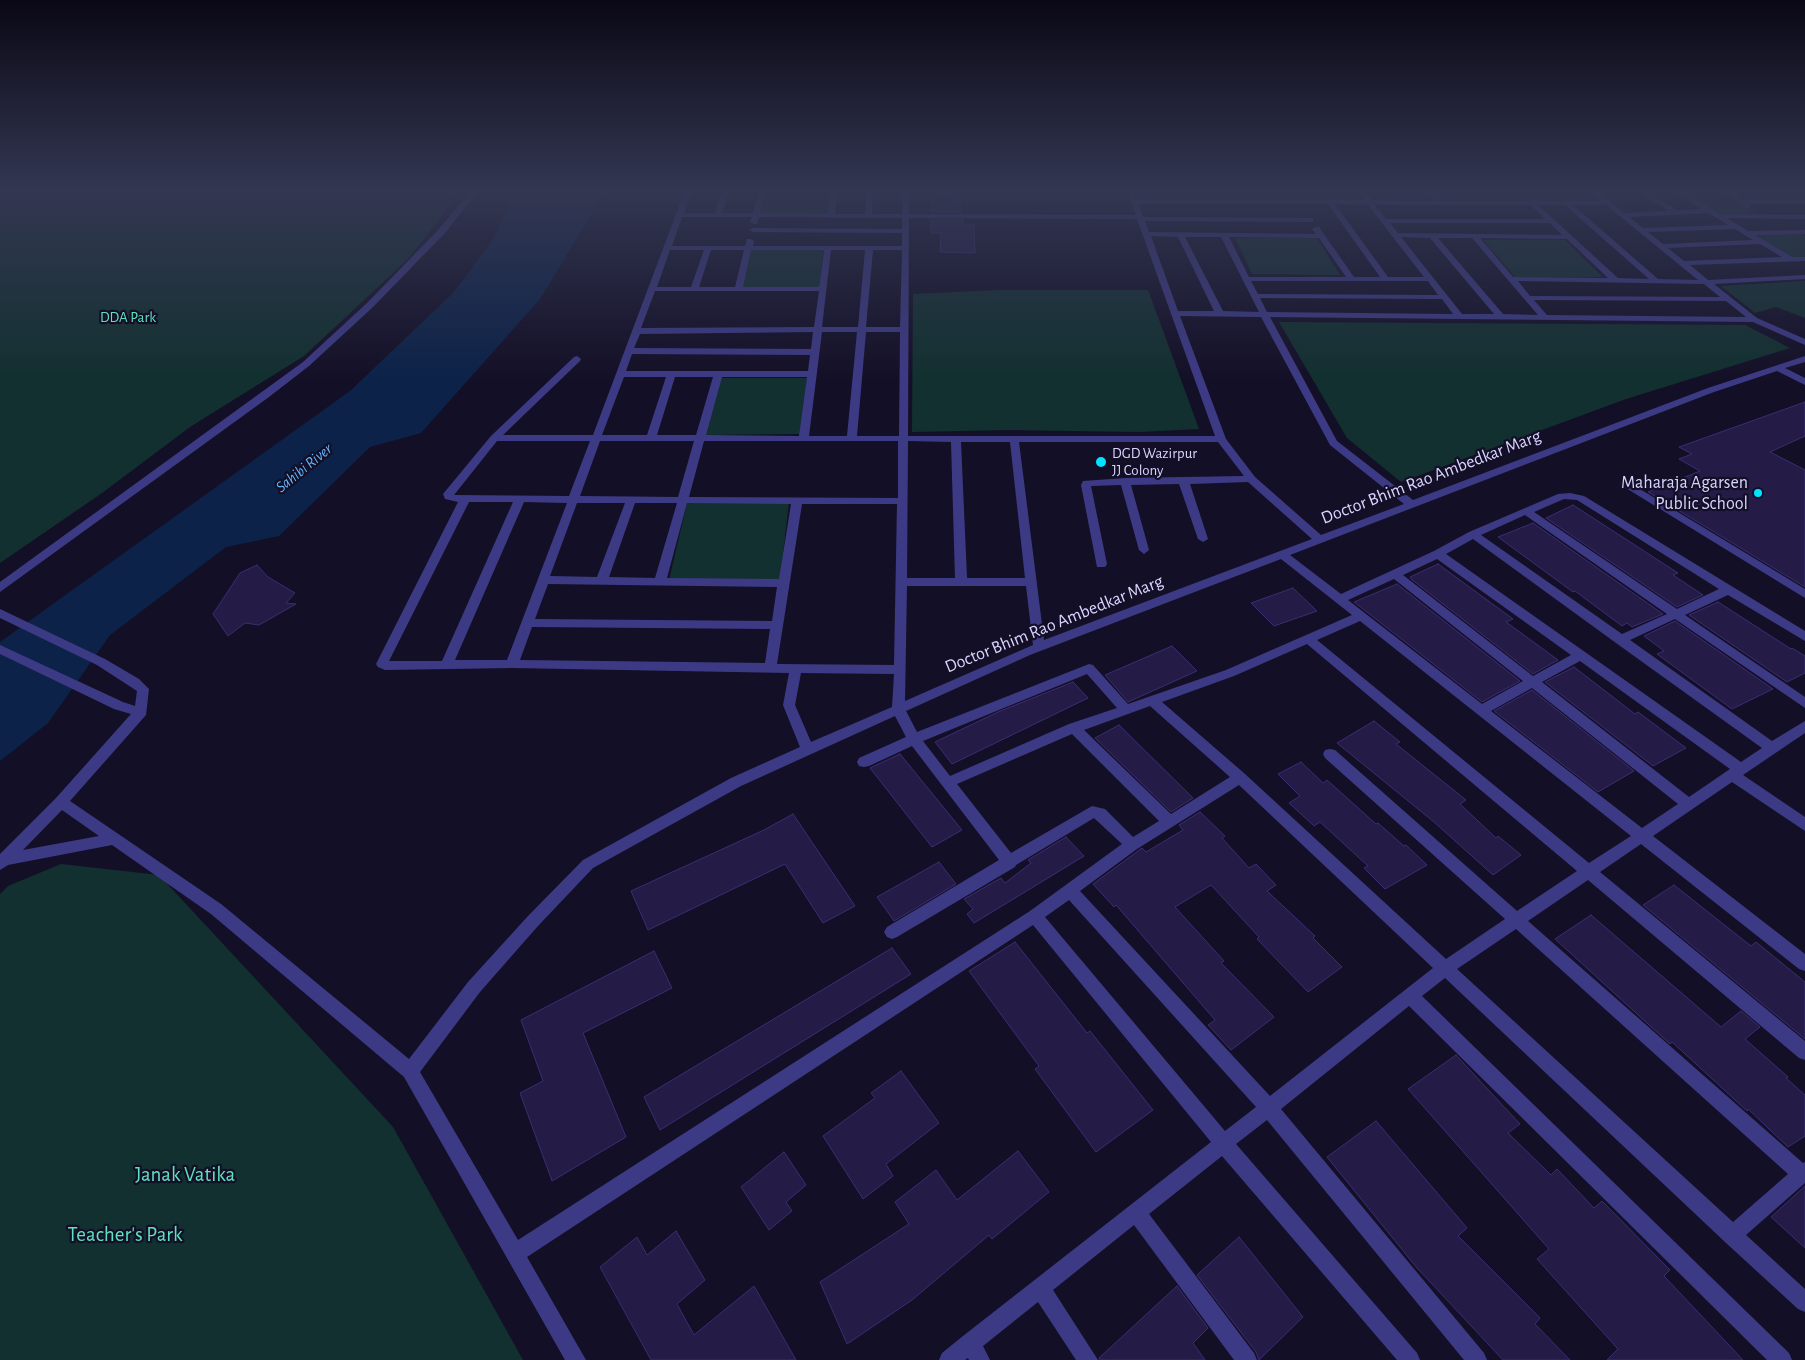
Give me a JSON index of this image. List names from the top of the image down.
{
  "streets": {
    "street": ["Doctor Bhim Rao Ambedkar Marg"]
  },
  "water": ["Sahibi River"],
  "parks": ["DDA Park", "Janak Vatika", "Teacher's Park"],
  "places": ["DGD Wazirpur JJ Colony", "Maharaja Agarsen Public School"]
}
